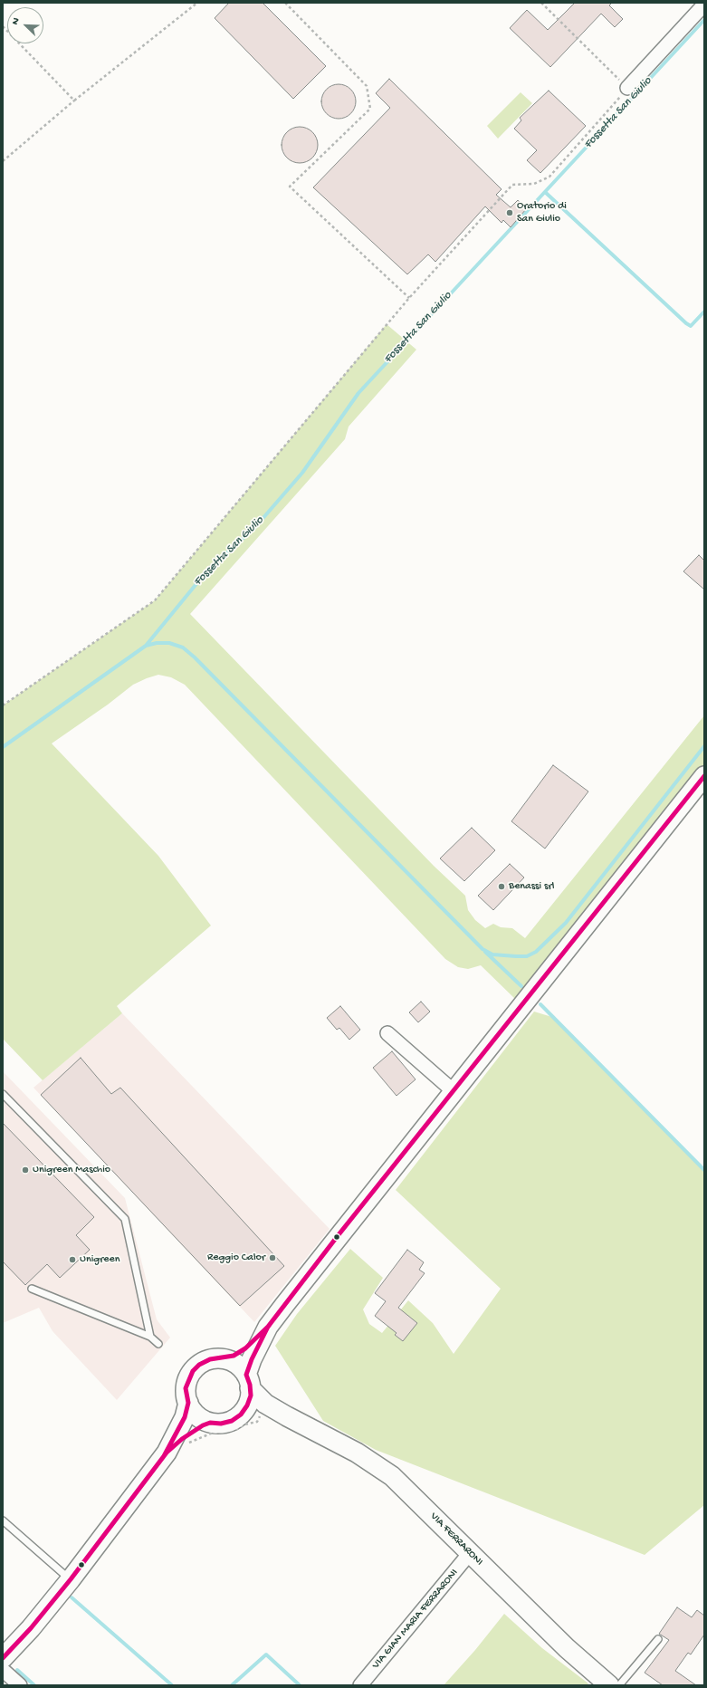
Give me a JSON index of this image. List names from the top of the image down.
{
  "streets": {
    "street": ["VIA FERRARONI", "VIA GIAN MARIA FERRARONI"]
  },
  "crossings": [
    ["VIA FERRARONI", "VIA GIAN MARIA FERRARONI"]
  ],
  "water": ["Fossetta San Giulio"],
  "places": [
    "Oratorio di San Giulio",
    "Benassi srl",
    "Unigreen Maschio",
    "Reggio Calor",
    "Unigreen"
  ],
  "north": "top left"
}
